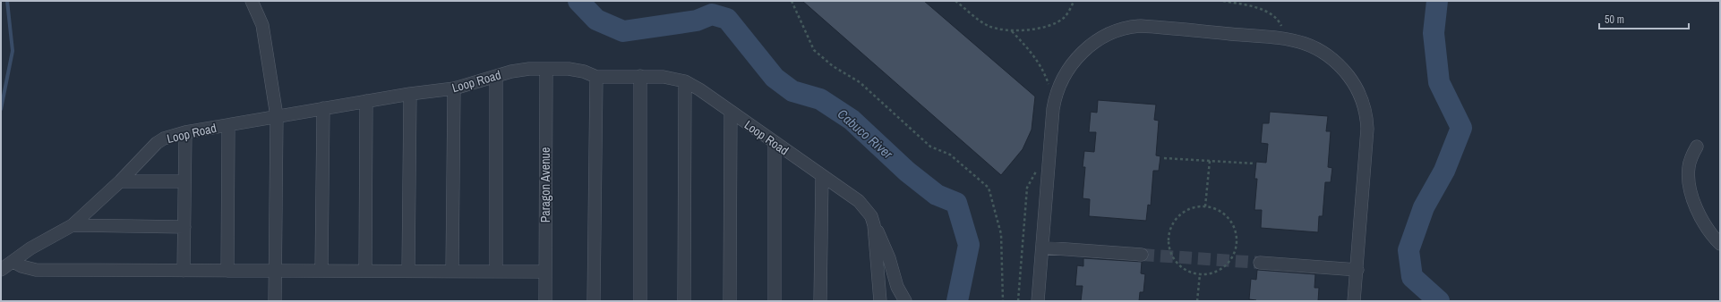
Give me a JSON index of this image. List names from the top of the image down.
{
  "streets": {
    "street": ["Loop Road", "Paragon Avenue"]
  },
  "crossings": [
    ["Loop Road", "Paragon Avenue"]
  ],
  "water": ["Cabuco River"],
  "scale_bar": "50 m"
}
